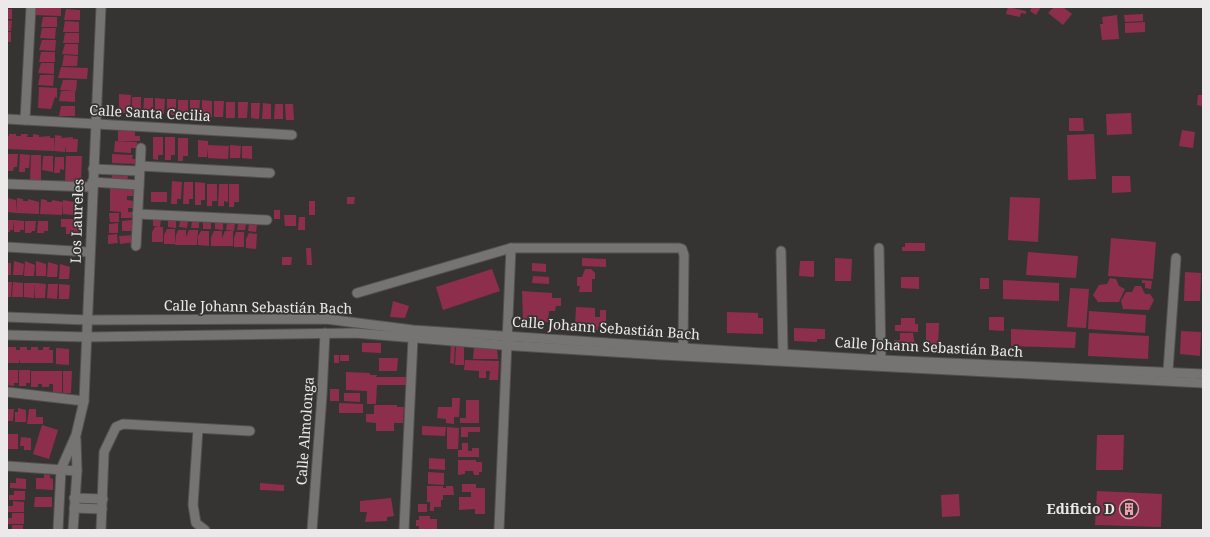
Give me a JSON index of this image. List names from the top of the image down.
{
  "streets": {
    "street": [
      "Calle Santa Cecilia",
      "Los Laureles",
      "Calle Johann Sebastián Bach",
      "Calle Almolonga"
    ]
  },
  "crossings": [
    ["Calle Santa Cecilia", "Los Laureles"],
    ["Los Laureles", "Calle Johann Sebastián Bach"],
    ["Calle Johann Sebastián Bach", "Calle Almolonga"]
  ],
  "places": {
    "building": ["Edificio D"]
  }
}
